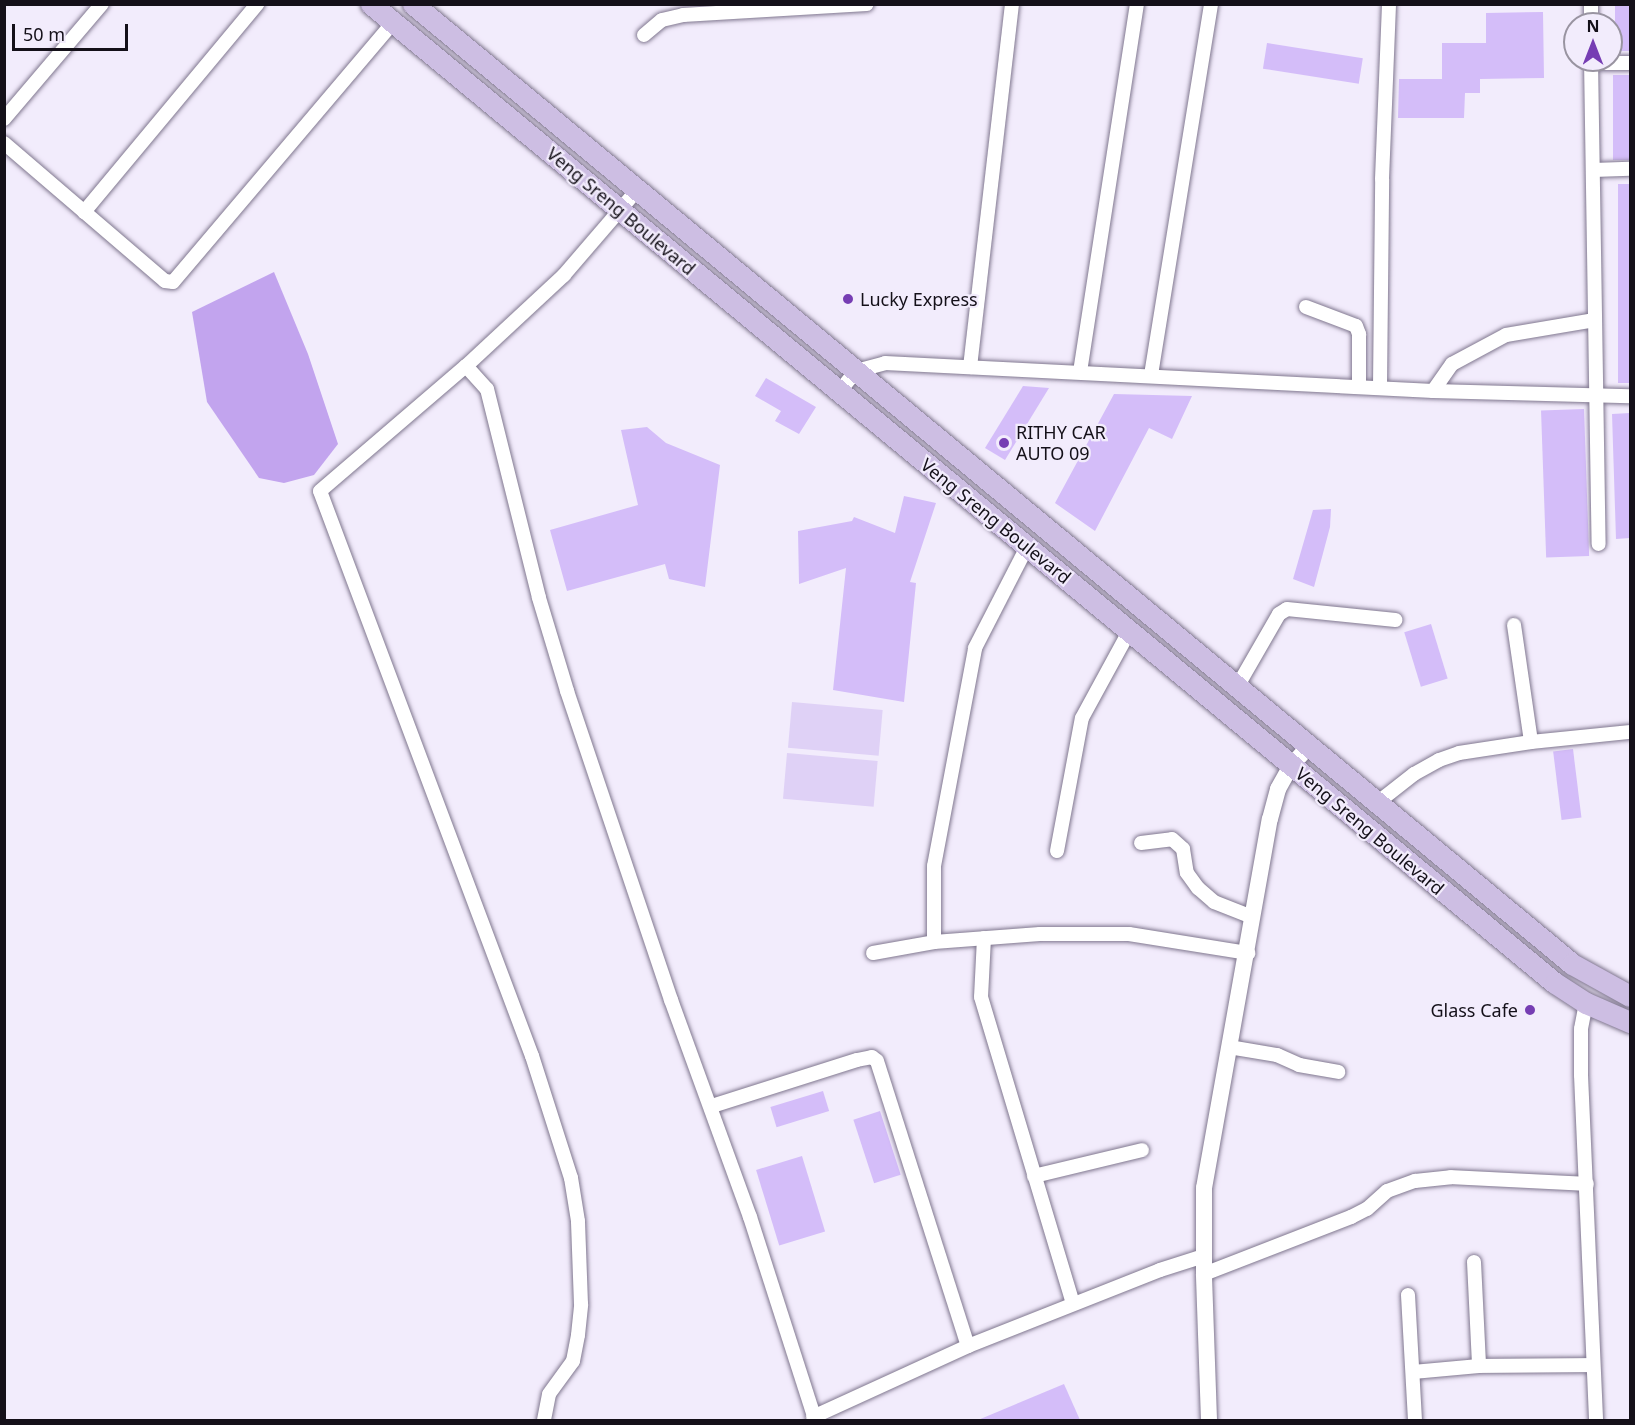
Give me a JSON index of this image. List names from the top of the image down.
{
  "streets": {
    "main road": ["Veng Sreng Boulevard"]
  },
  "places": ["Lucky Express", "RITHY CAR AUTO 09", "Glass Cafe"],
  "scale_bar": "50 m",
  "north": "top"
}
